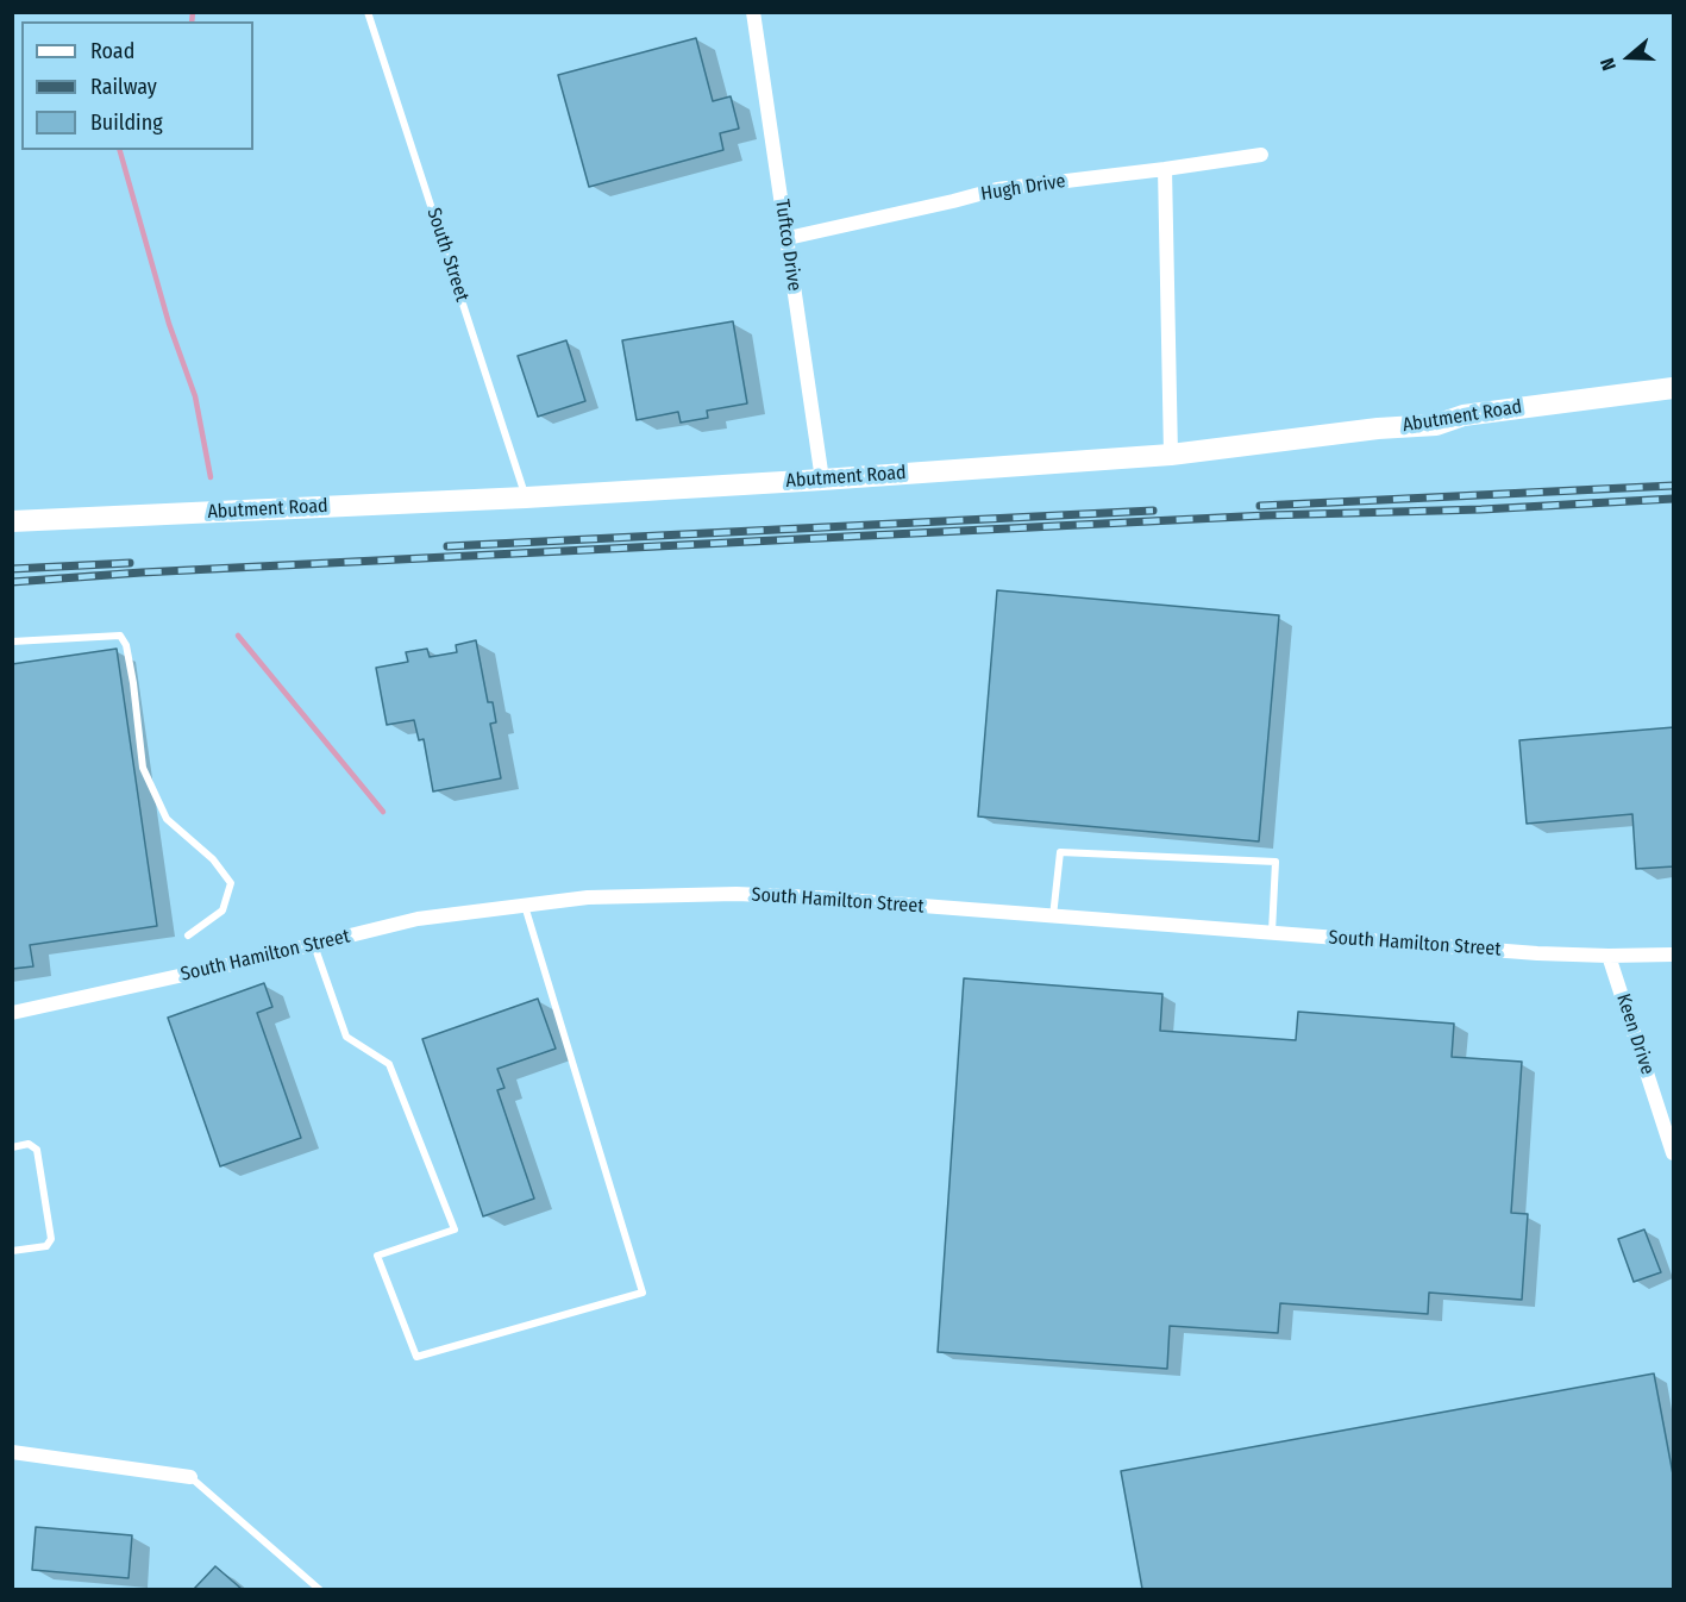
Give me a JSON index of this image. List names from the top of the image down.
{
  "streets": {
    "main road": ["Abutment Road"],
    "street": [
      "Hugh Drive",
      "Tuftco Drive",
      "South Hamilton Street",
      "Keen Drive"
    ],
    "lane": ["South Street"]
  },
  "crossings": [
    ["Hugh Drive", "Tuftco Drive"],
    ["Tuftco Drive", "Abutment Road"],
    ["South Street", "Abutment Road"],
    ["South Hamilton Street", "Keen Drive"]
  ],
  "legend": ["Road", "Railway", "Building"],
  "north": "left"
}
